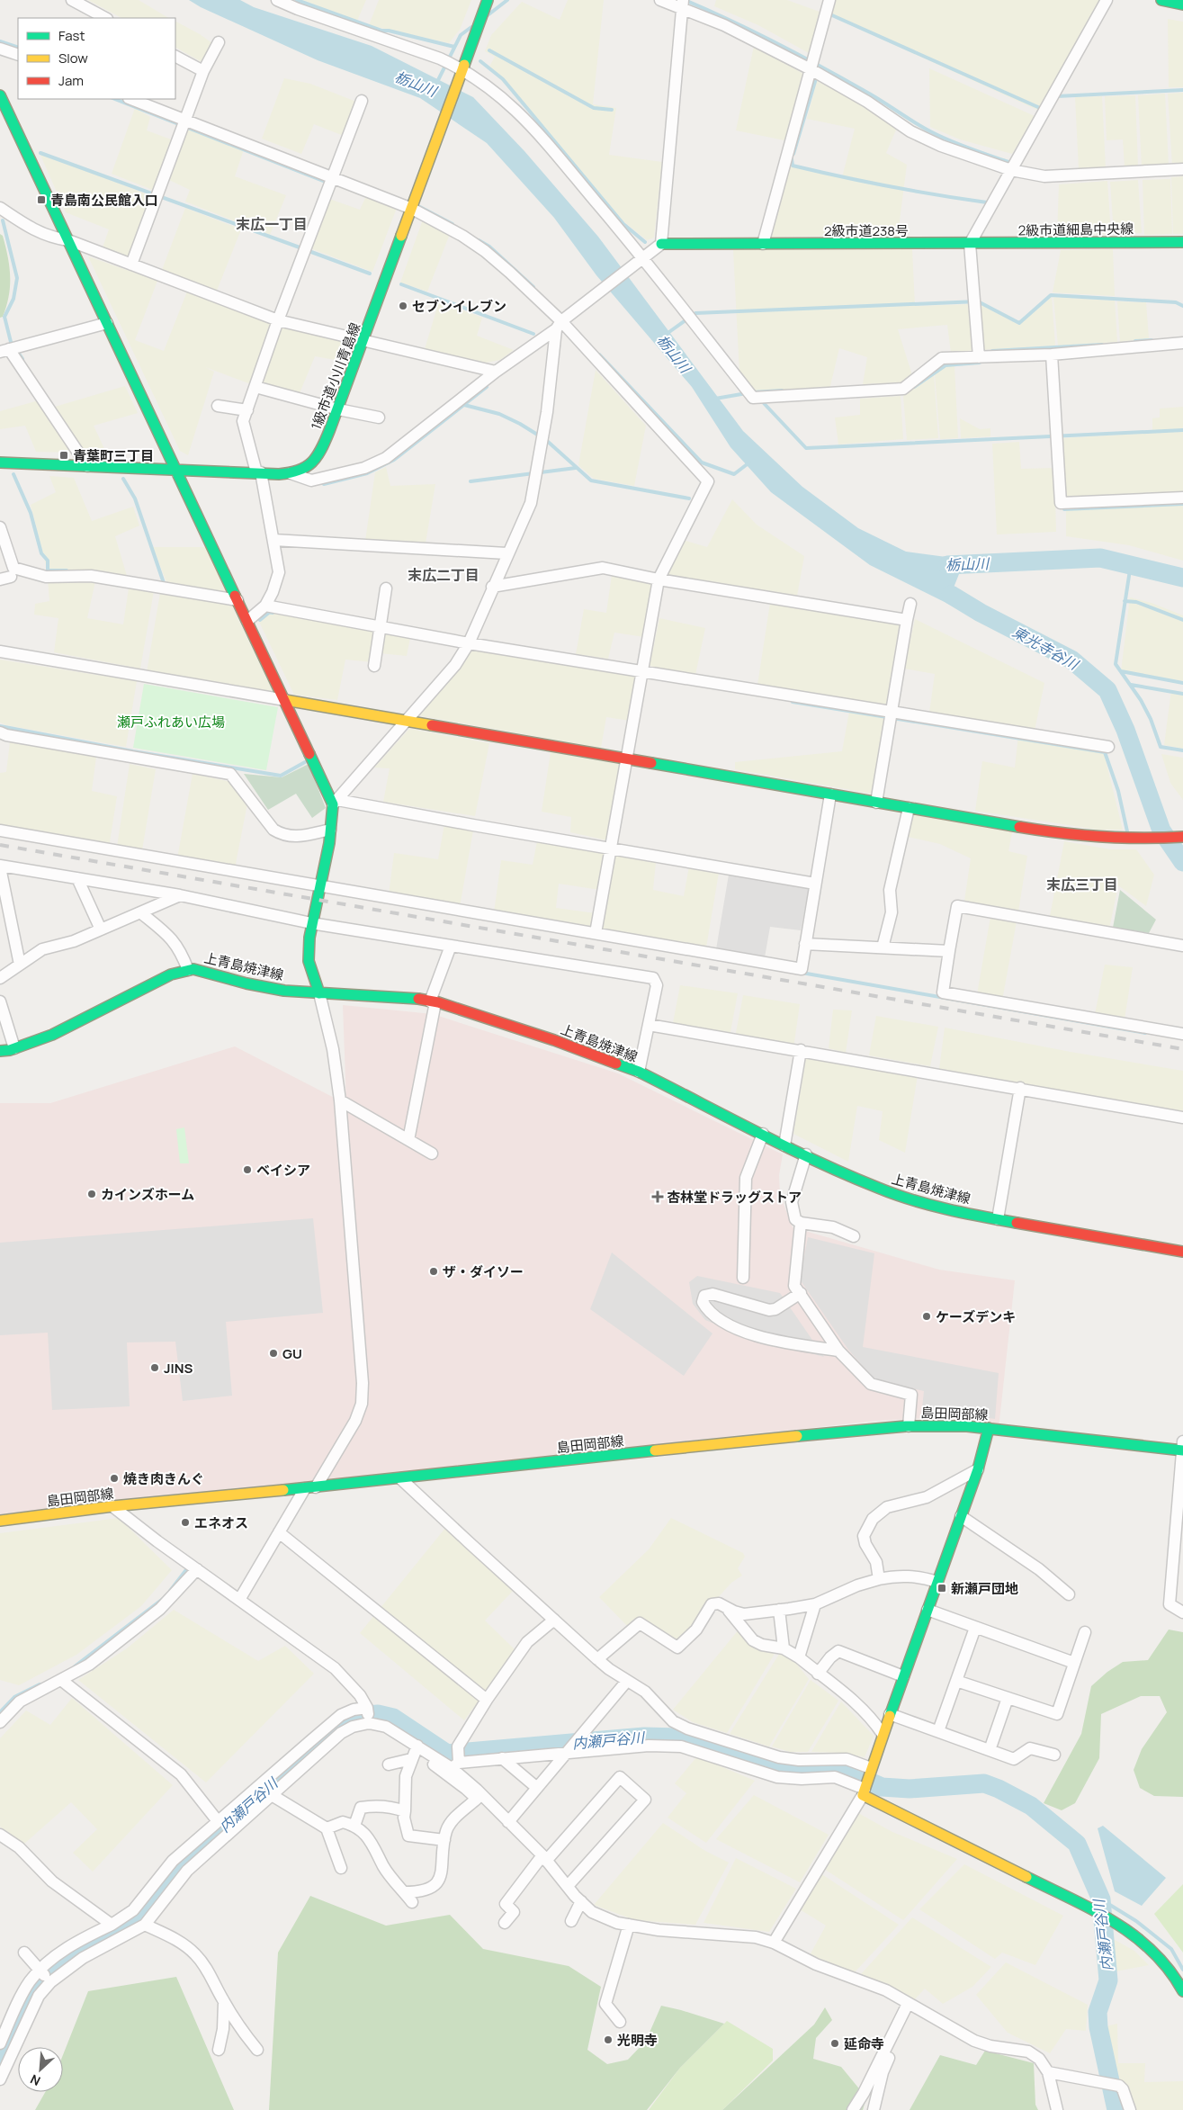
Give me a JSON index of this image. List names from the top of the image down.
{
  "streets": {
    "street": [
      "2級市道細島中央線",
      "2級市道238号",
      "1級市道小川青島線",
      "上青島焼津線",
      "島田岡部線"
    ]
  },
  "crossings": [
    ["2級市道細島中央線", "2級市道238号"]
  ],
  "districts": ["末広一丁目", "末広二丁目", "末広三丁目"],
  "water": ["栃山川", "東光寺谷川", "内瀬戸谷川"],
  "parks": ["瀬戸ふれあい広場"],
  "places": {
    "transit": ["青島南公民館入口", "青葉町三丁目", "新瀬戸団地"],
    "other": [
      "セブンイレブン",
      "ベイシア",
      "カインズホーム",
      "ザ・ダイソー",
      "ケーズデンキ",
      "GU",
      "JINS",
      "焼き肉きんぐ",
      "エネオス",
      "光明寺",
      "延命寺"
    ],
    "health": ["杏林堂ドラッグストア"]
  },
  "legend": ["Fast", "Slow", "Jam"],
  "north": "bottom left"
}
